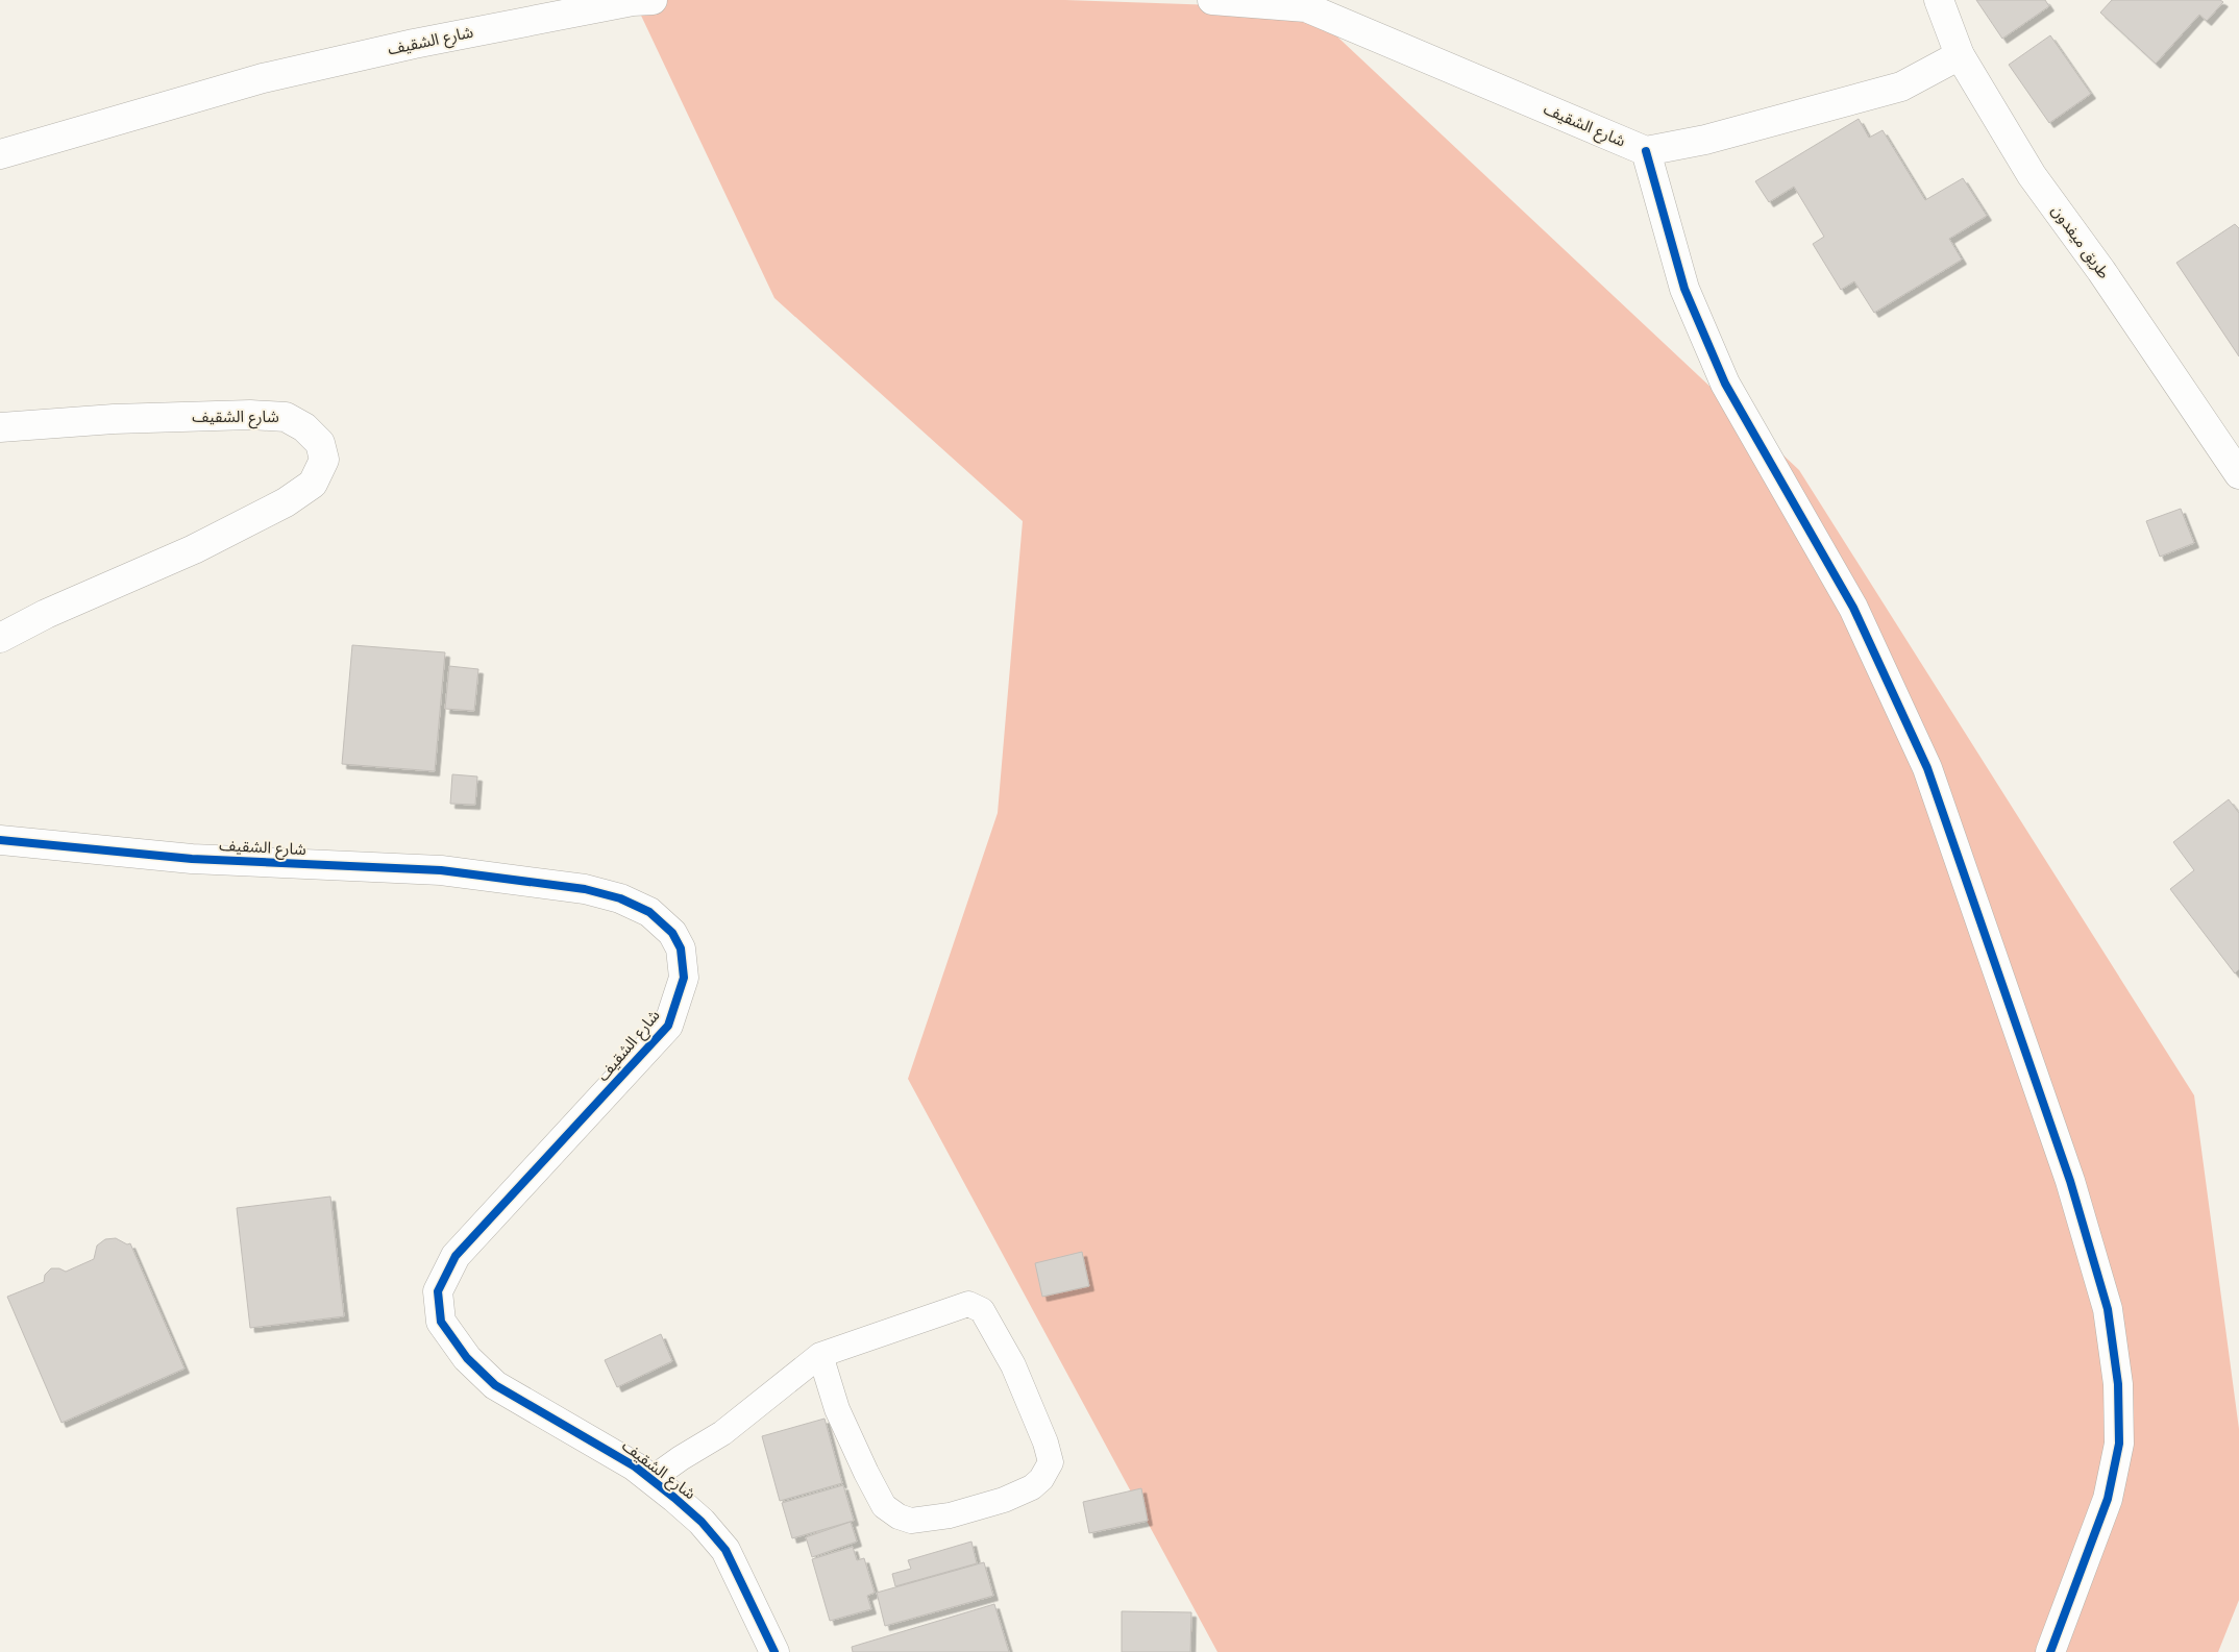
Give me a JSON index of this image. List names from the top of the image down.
{
  "streets": {
    "street": ["شارع الشقيف", "طريق ميفدون"]
  },
  "crossings": [
    ["شارع الشقيف", "طريق ميفدون"]
  ]
}
